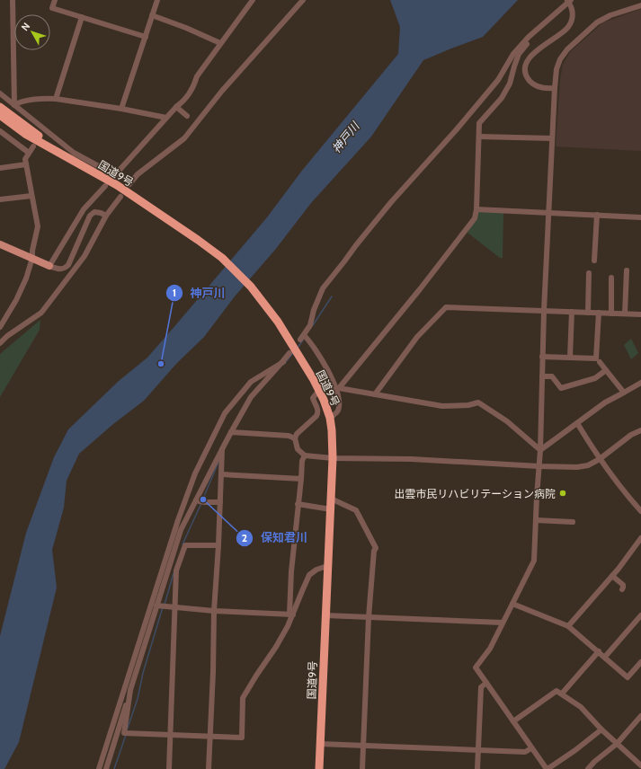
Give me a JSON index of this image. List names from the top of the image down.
{
  "streets": {
    "highway": ["国道9号"]
  },
  "water": ["神戸川"],
  "places": ["神戸川", "出雲市民リハビリテーション病院", "保知君川"],
  "north": "top left"
}
